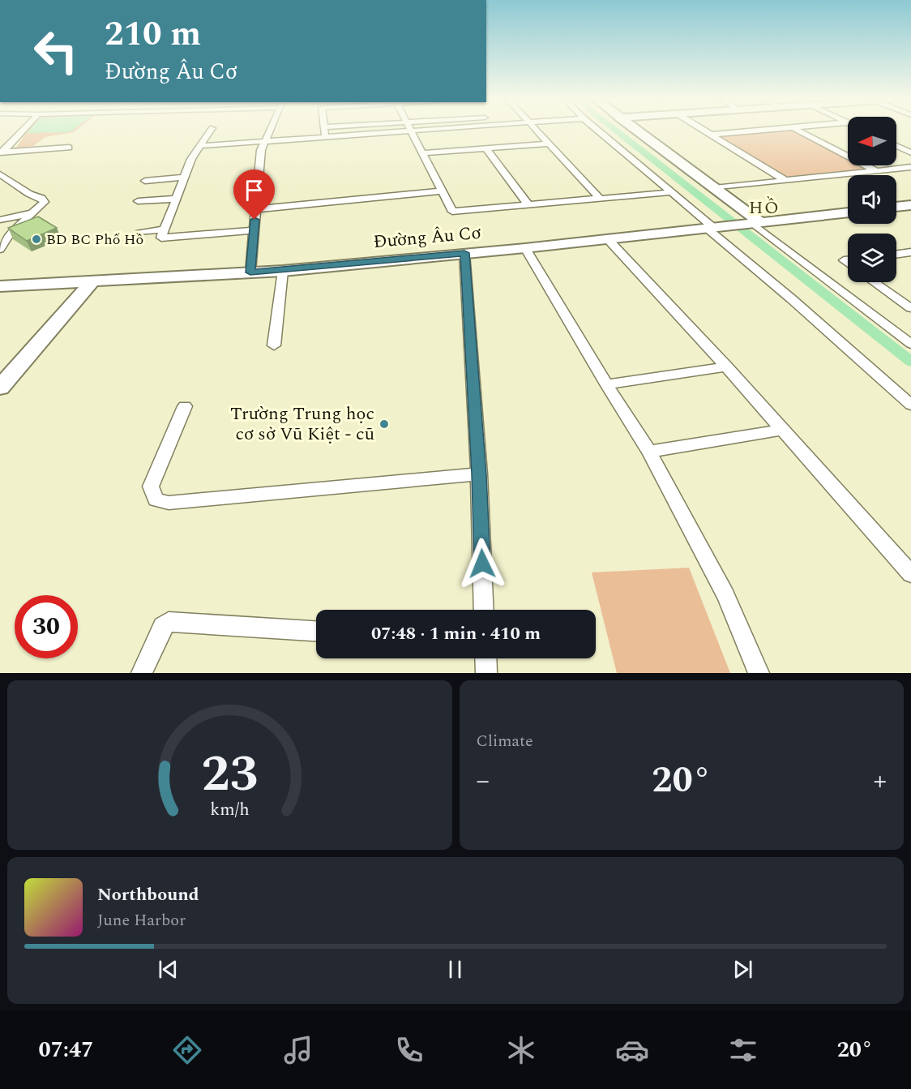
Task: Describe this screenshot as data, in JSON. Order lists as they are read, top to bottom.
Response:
{
  "streets": {
    "main road": ["Đường Âu Cơ"]
  },
  "districts": ["HỒ"],
  "places": ["BD BC Phố Hồ", "Trường Trung học cơ sở Vũ Kiệt - cũ"],
  "north": "left",
  "page": {
    "turn": ["210 m", "Đường Âu Cơ"],
    "limit": "30",
    "trip": "07:48 · 1 min · 410 m",
    "tile": "Climate",
    "heat": ["−", "20°", "+"],
    "song": ["Northbound", "June Harbor"],
    "tabs": ["07:47", "20°"],
    "gauge": ["23", "km/h"]
  }
}
